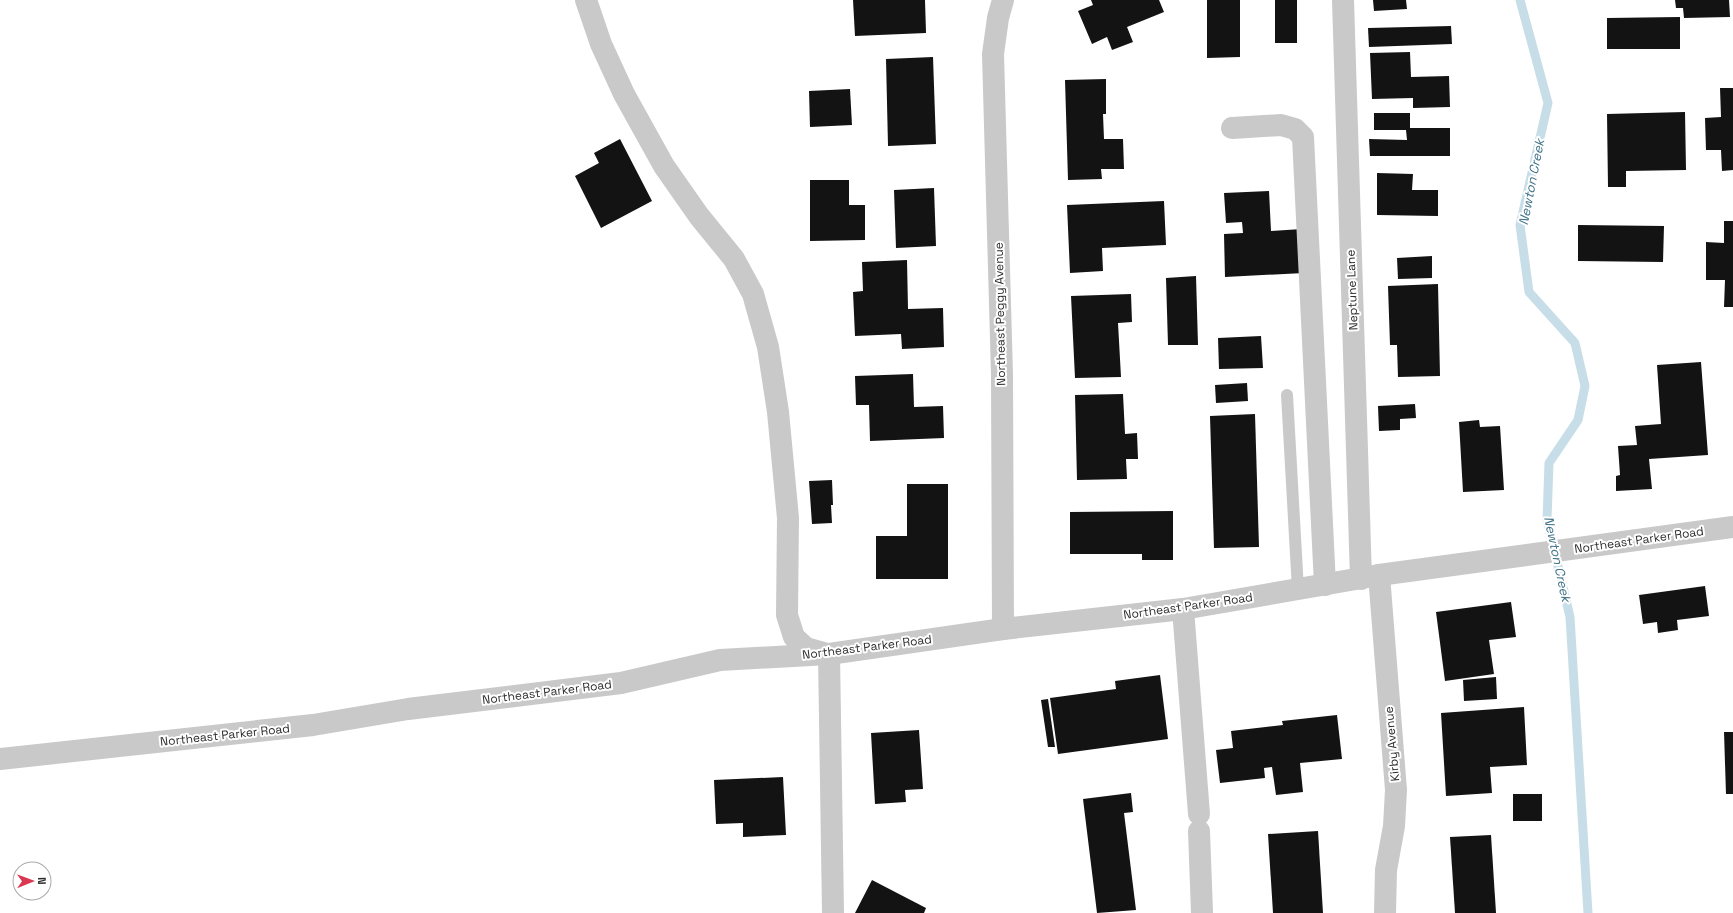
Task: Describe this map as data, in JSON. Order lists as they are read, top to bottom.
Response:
{
  "streets": {
    "street": [
      "Neptune Lane",
      "Northeast Peggy Avenue",
      "Northeast Parker Road",
      "Kirby Avenue"
    ]
  },
  "crossings": [
    ["Neptune Lane", "Northeast Parker Road"],
    ["Neptune Lane", "Kirby Avenue"],
    ["Northeast Peggy Avenue", "Northeast Parker Road"],
    ["Northeast Parker Road", "Kirby Avenue"]
  ],
  "water": ["Newton Creek"],
  "north": "right"
}
